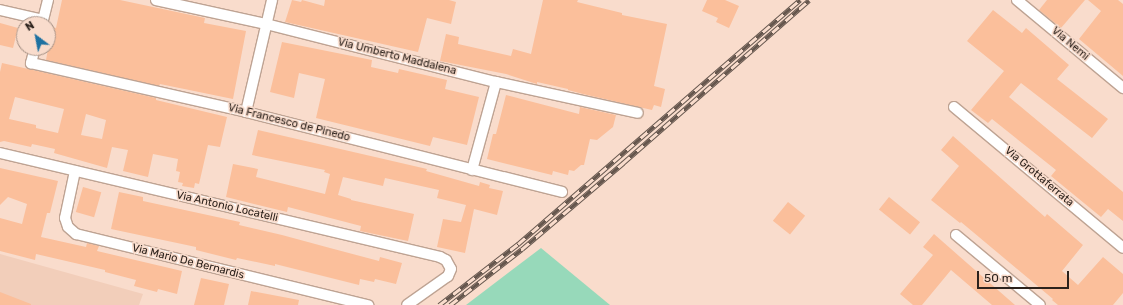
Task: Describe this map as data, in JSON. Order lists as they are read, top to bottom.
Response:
{
  "streets": {
    "street": [
      "Via Nemi",
      "Via Umberto Maddalena",
      "Via Francesco de Pinedo",
      "Via Grottaferrata",
      "Via Antonio Locatelli",
      "Via Mario De Bernardis"
    ]
  },
  "crossings": [
    ["Via Antonio Locatelli", "Via Mario De Bernardis"]
  ],
  "scale_bar": "50 m",
  "north": "top left"
}
